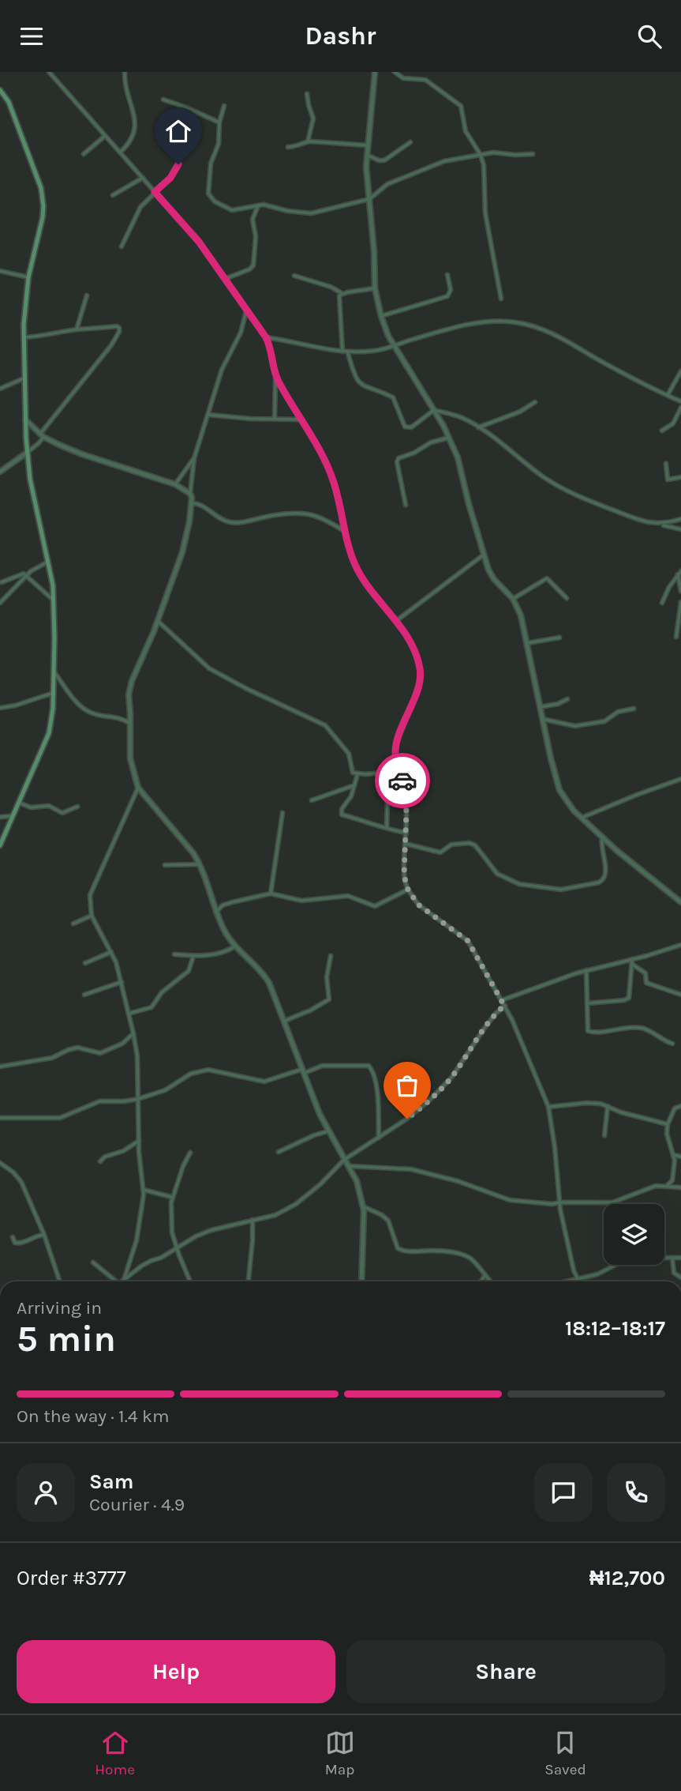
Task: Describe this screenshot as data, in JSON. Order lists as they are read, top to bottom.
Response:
{
  "page": {
    "header": "Dashr",
    "heading": ["5 min", "Arriving in", "18:12–18:17"],
    "panel": [
      "Sam",
      "Courier · 4.9",
      "Order #3777",
      "₦12,700"
    ],
    "bar": "On the way · 1.4 km",
    "buttons": ["Help", "Share"],
    "tabs": ["Home", "Map", "Saved"]
  }
}
